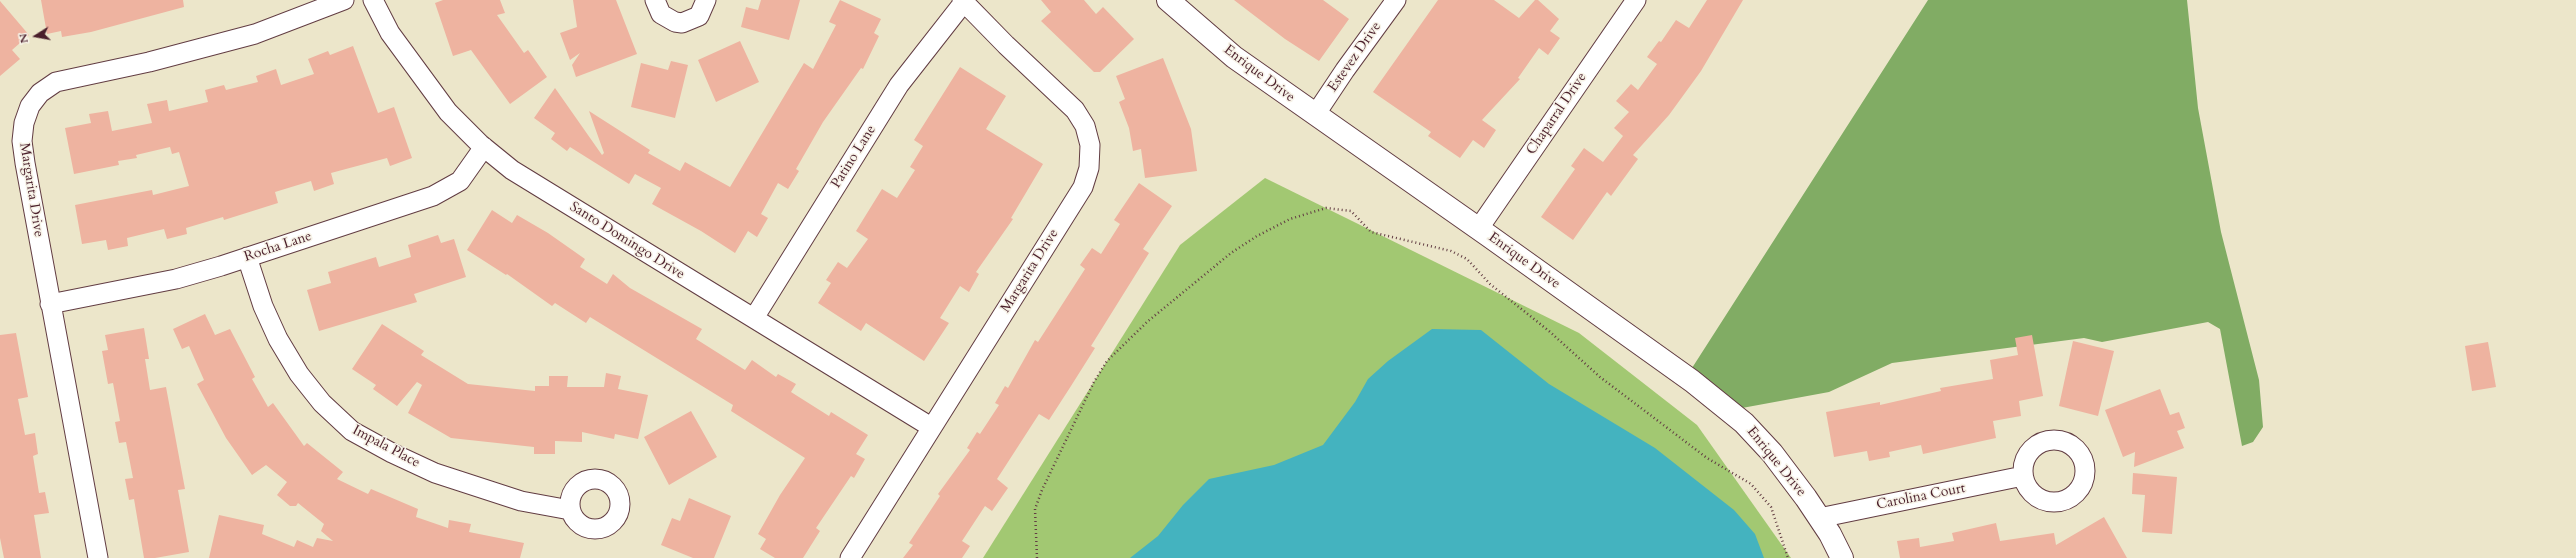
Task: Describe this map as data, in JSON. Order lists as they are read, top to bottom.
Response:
{
  "streets": {
    "street": [
      "Estevez Drive",
      "Enrique Drive",
      "Chaparral Drive",
      "Patino Lane",
      "Margarita Drive",
      "Santo Domingo Drive",
      "Rocha Lane",
      "Impala Place",
      "Carolina Court"
    ]
  },
  "crossings": [
    ["Estevez Drive", "Enrique Drive"],
    ["Enrique Drive", "Chaparral Drive"],
    ["Enrique Drive", "Carolina Court"],
    ["Patino Lane", "Margarita Drive"],
    ["Patino Lane", "Santo Domingo Drive"],
    ["Margarita Drive", "Santo Domingo Drive"],
    ["Margarita Drive", "Rocha Lane"],
    ["Santo Domingo Drive", "Rocha Lane"],
    ["Rocha Lane", "Impala Place"]
  ],
  "north": "left"
}
